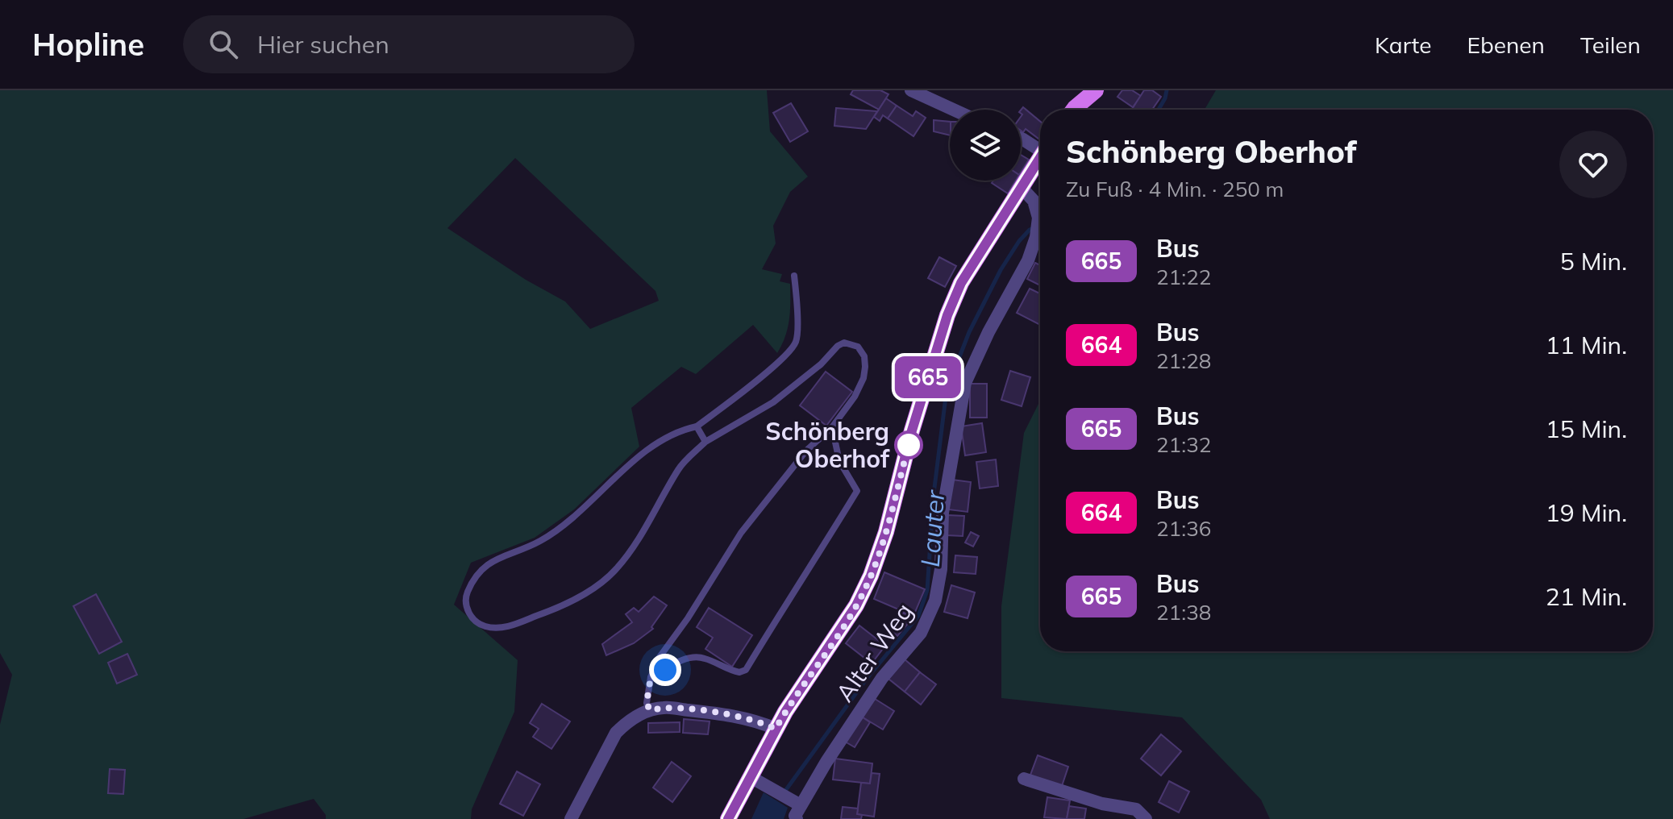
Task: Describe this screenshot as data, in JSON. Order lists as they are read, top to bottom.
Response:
{
  "streets": {
    "street": ["Alter Weg"]
  },
  "water": ["Lauter"],
  "places": ["Schönberg Oberhof"],
  "lines": ["bus line 665"],
  "page": {
    "header": "Hopline",
    "search": "Hier suchen",
    "nav": ["Karte", "Ebenen", "Teilen"],
    "on_map": "665",
    "heading": ["Schönberg Oberhof", "Zu Fuß · 4 Min. · 250 m"],
    "list": [
      {
        "mark": "665",
        "name": "Bus",
        "note": "21:22",
        "value": "5 Min."
      },
      {
        "mark": "664",
        "name": "Bus",
        "note": "21:28",
        "value": "11 Min."
      },
      {
        "mark": "665",
        "name": "Bus",
        "note": "21:32",
        "value": "15 Min."
      },
      {
        "mark": "664",
        "name": "Bus",
        "note": "21:36",
        "value": "19 Min."
      },
      {
        "mark": "665",
        "name": "Bus",
        "note": "21:38",
        "value": "21 Min."
      }
    ]
  }
}
